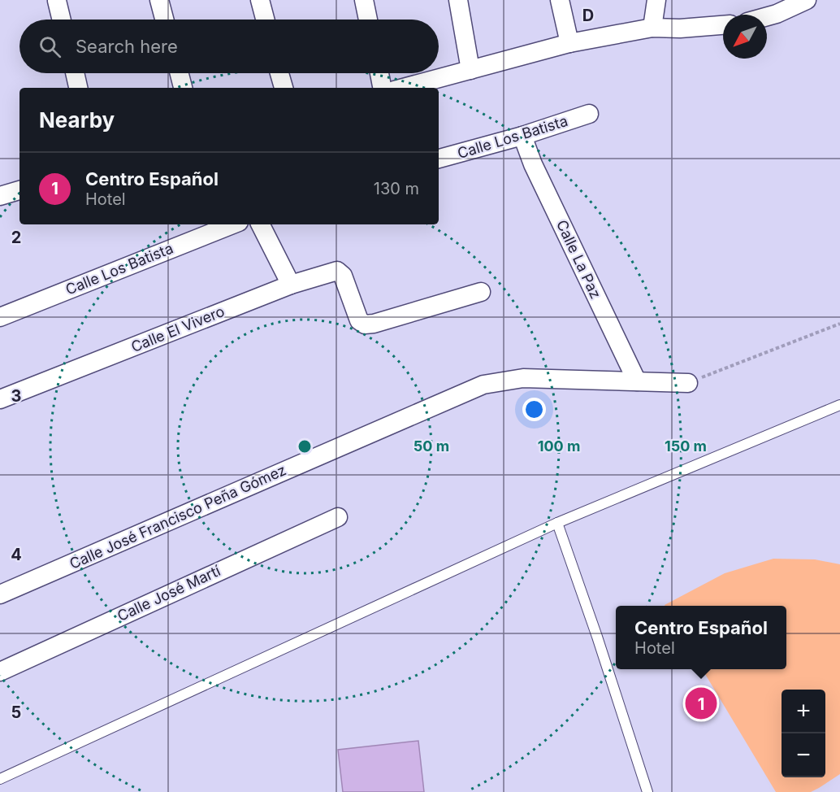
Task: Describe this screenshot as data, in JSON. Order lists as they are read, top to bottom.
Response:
{
  "streets": {
    "street": [
      "Calle Los Batista",
      "Calle La Paz",
      "Calle El Vivero",
      "Calle José Francisco Peña Gómez",
      "Calle José Martí"
    ]
  },
  "crossings": [
    ["Calle Los Batista", "Calle La Paz"],
    ["Calle La Paz", "Calle José Francisco Peña Gómez"]
  ],
  "north": "bottom left",
  "page": {
    "search": "Search here",
    "heading": "Nearby",
    "list": [
      {
        "mark": "1",
        "name": "Centro Español",
        "note": "Hotel",
        "value": "130 m"
      }
    ],
    "popup": ["Centro Español", "Hotel"],
    "pins": "1",
    "map_buttons": ["+", "−"]
  },
  "grid": {
    "columns": ["D"],
    "rows": [
      "2",
      "3",
      "4",
      "5"
    ]
  },
  "rings": ["50 m", "100 m", "150 m"]
}
